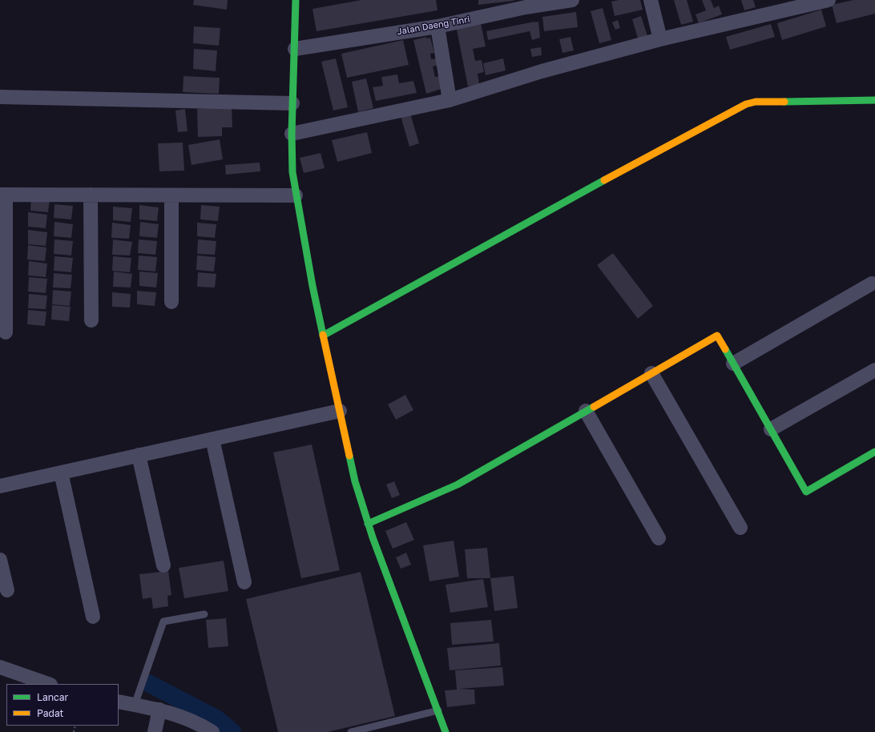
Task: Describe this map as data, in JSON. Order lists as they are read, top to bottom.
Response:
{
  "streets": {
    "street": ["Jalan Daeng Tinri"]
  },
  "legend": ["Lancar", "Padat"]
}
